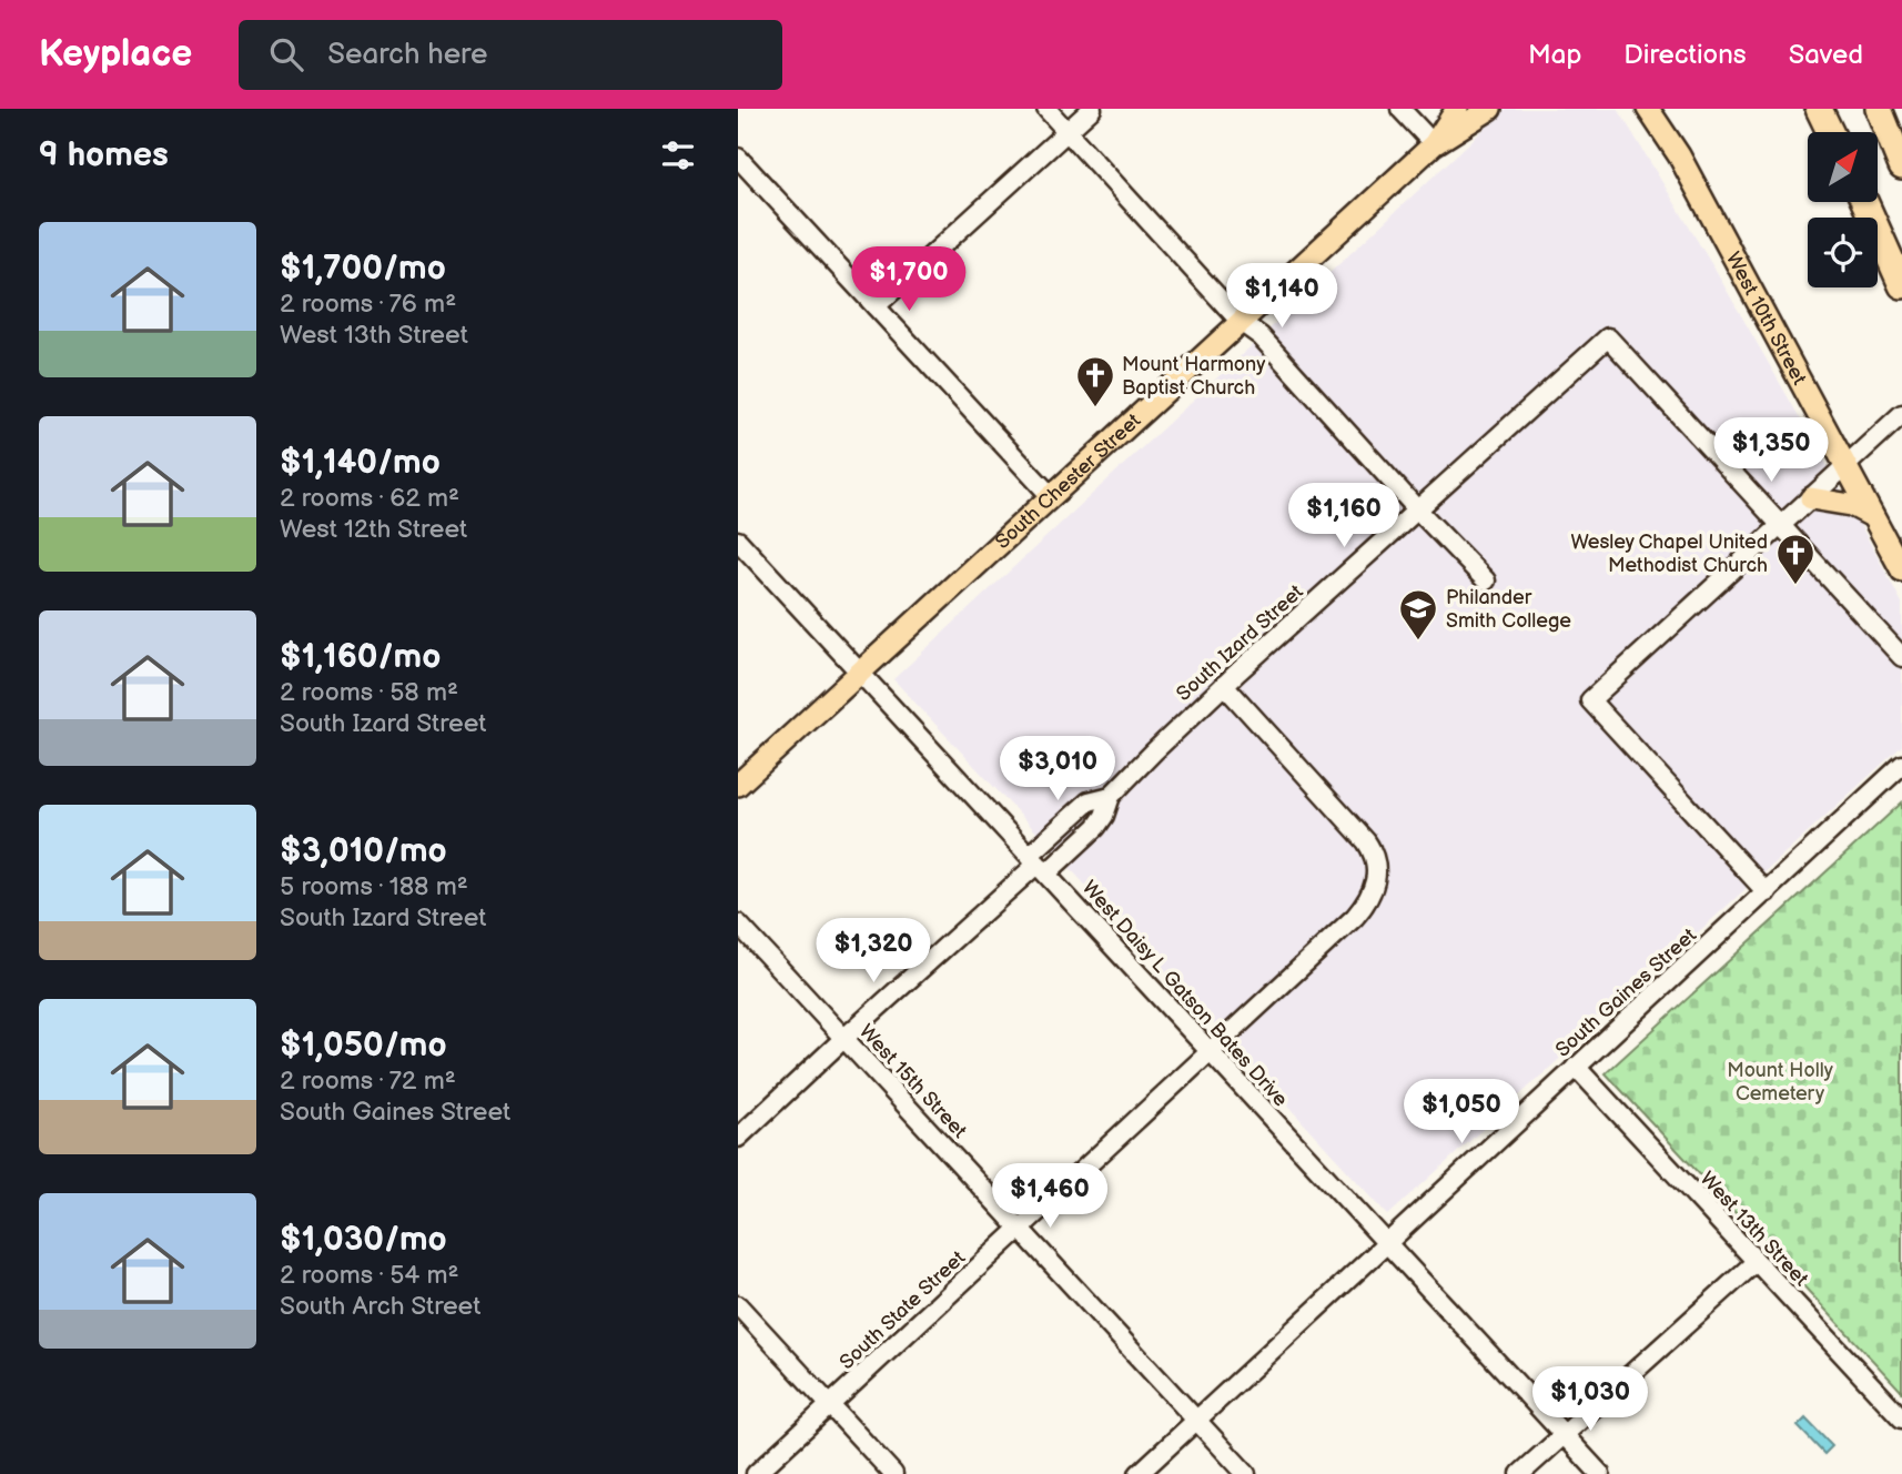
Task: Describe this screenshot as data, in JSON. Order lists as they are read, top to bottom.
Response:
{
  "streets": {
    "main road": ["West 10th Street", "South Chester Street"],
    "street": [
      "South Izard Street",
      "South Gaines Street",
      "West Daisy L Gatson Bates Drive",
      "West 15th Street",
      "West 13th Street",
      "South State Street"
    ]
  },
  "crossings": [
    ["South Chester Street", "West Daisy L Gatson Bates Drive"],
    ["South Izard Street", "West Daisy L Gatson Bates Drive"],
    ["South Izard Street", "West 15th Street"],
    ["South Izard Street", "South State Street"],
    ["South Gaines Street", "West Daisy L Gatson Bates Drive"],
    ["South Gaines Street", "West 15th Street"],
    ["South Gaines Street", "West 13th Street"],
    ["West Daisy L Gatson Bates Drive", "South State Street"],
    ["West 15th Street", "South State Street"]
  ],
  "parks": ["Mount Holly Cemetery"],
  "places": {
    "church": ["Mount Harmony Baptist Church", "Wesley Chapel United Methodist Church"],
    "school or university": ["Philander Smith College"]
  },
  "north": "top right",
  "page": {
    "header": "Keyplace",
    "search": "Search here",
    "nav": ["Map", "Directions", "Saved"],
    "heading": "9 homes",
    "list": [
      {
        "name": "$1,700/mo",
        "note": "2 rooms · 76 m² · West 13th Street"
      },
      {
        "name": "$1,140/mo",
        "note": "2 rooms · 62 m² · West 12th Street"
      },
      {
        "name": "$1,160/mo",
        "note": "2 rooms · 58 m² · South Izard Street"
      },
      {
        "name": "$3,010/mo",
        "note": "5 rooms · 188 m² · South Izard Street"
      },
      {
        "name": "$1,050/mo",
        "note": "2 rooms · 72 m² · South Gaines Street"
      },
      {
        "name": "$1,030/mo",
        "note": "2 rooms · 54 m² · South Arch Street"
      }
    ],
    "price": [
      "$1,700",
      "$1,140",
      "$1,350",
      "$1,160",
      "$3,010",
      "$1,320",
      "$1,050",
      "$1,460",
      "$1,030"
    ]
  }
}
